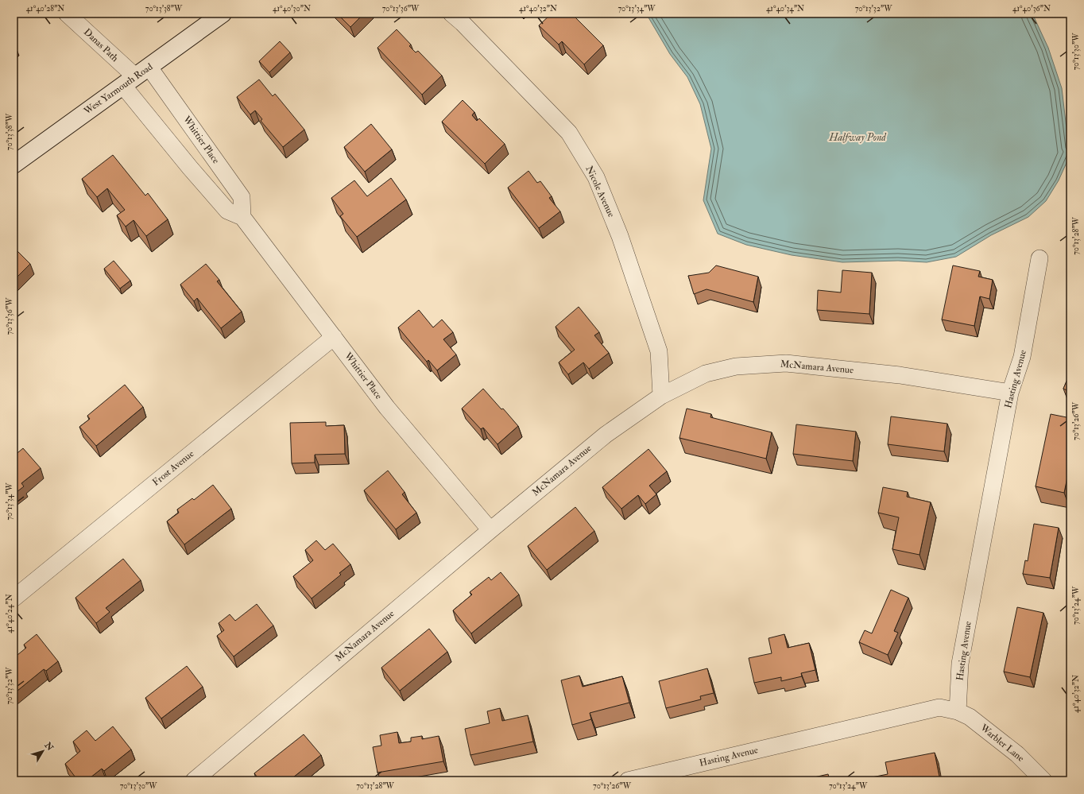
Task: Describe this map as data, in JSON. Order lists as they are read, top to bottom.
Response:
{
  "streets": {
    "main road": ["West Yarmouth Road"],
    "street": [
      "Danas Path",
      "Whittier Place",
      "Nicole Avenue",
      "McNamara Avenue",
      "Hasting Avenue",
      "Frost Avenue",
      "Warbler Lane"
    ]
  },
  "crossings": [
    ["Danas Path", "West Yarmouth Road"],
    ["Danas Path", "Whittier Place"],
    ["West Yarmouth Road", "Whittier Place"],
    ["Whittier Place", "McNamara Avenue"],
    ["Whittier Place", "Frost Avenue"],
    ["Nicole Avenue", "McNamara Avenue"],
    ["McNamara Avenue", "Hasting Avenue"],
    ["Hasting Avenue", "Warbler Lane"]
  ],
  "water": ["Halfway Pond"],
  "north": "top right",
  "coordinates": [
    "41°40'28\"N",
    "70°13'38\"W",
    "41°40'30\"N",
    "70°13'36\"W",
    "41°40'32\"N",
    "70°13'34\"W",
    "41°40'34\"N",
    "70°13'32\"W",
    "41°40'36\"N",
    "70°13'30\"W",
    "70°13'28\"W",
    "70°13'26\"W",
    "70°13'24\"W",
    "41°40'24\"N"
  ]
}
